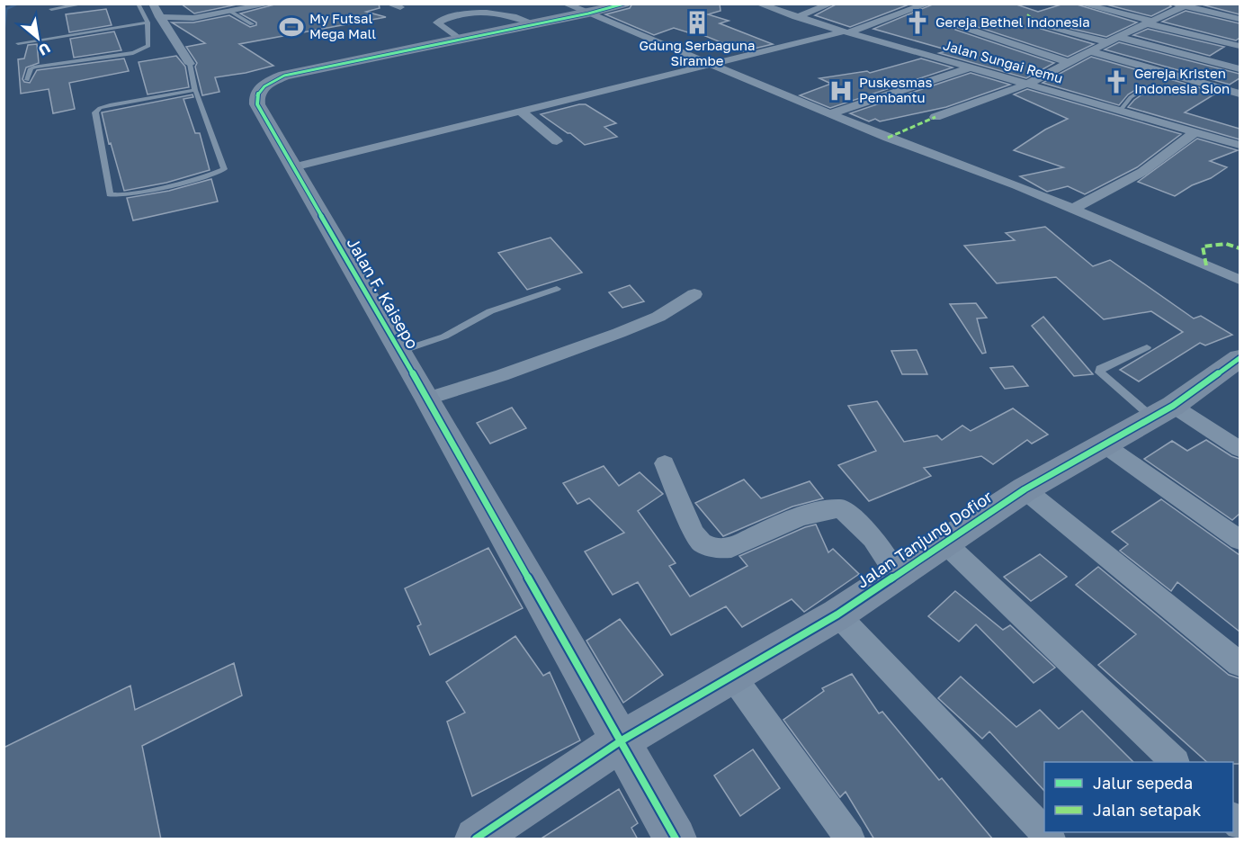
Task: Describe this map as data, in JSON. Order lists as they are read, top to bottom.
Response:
{
  "streets": {
    "street": ["Jalan Sungai Remu", "Jalan F. Kaisepo", "Jalan Tanjung Dofior"]
  },
  "crossings": [
    ["Jalan F. Kaisepo", "Jalan Tanjung Dofior"]
  ],
  "places": {
    "building": ["Gdung Serbaguna Sirambe"],
    "church": ["Gereja Bethel Indonesia", "Gereja Kristen Indonesia Sion"],
    "sports": ["My Futsal Mega Mall"],
    "hospital": ["Puskesmas Pembantu"]
  },
  "legend": ["Jalur sepeda", "Jalan setapak"],
  "north": "bottom right"
}
